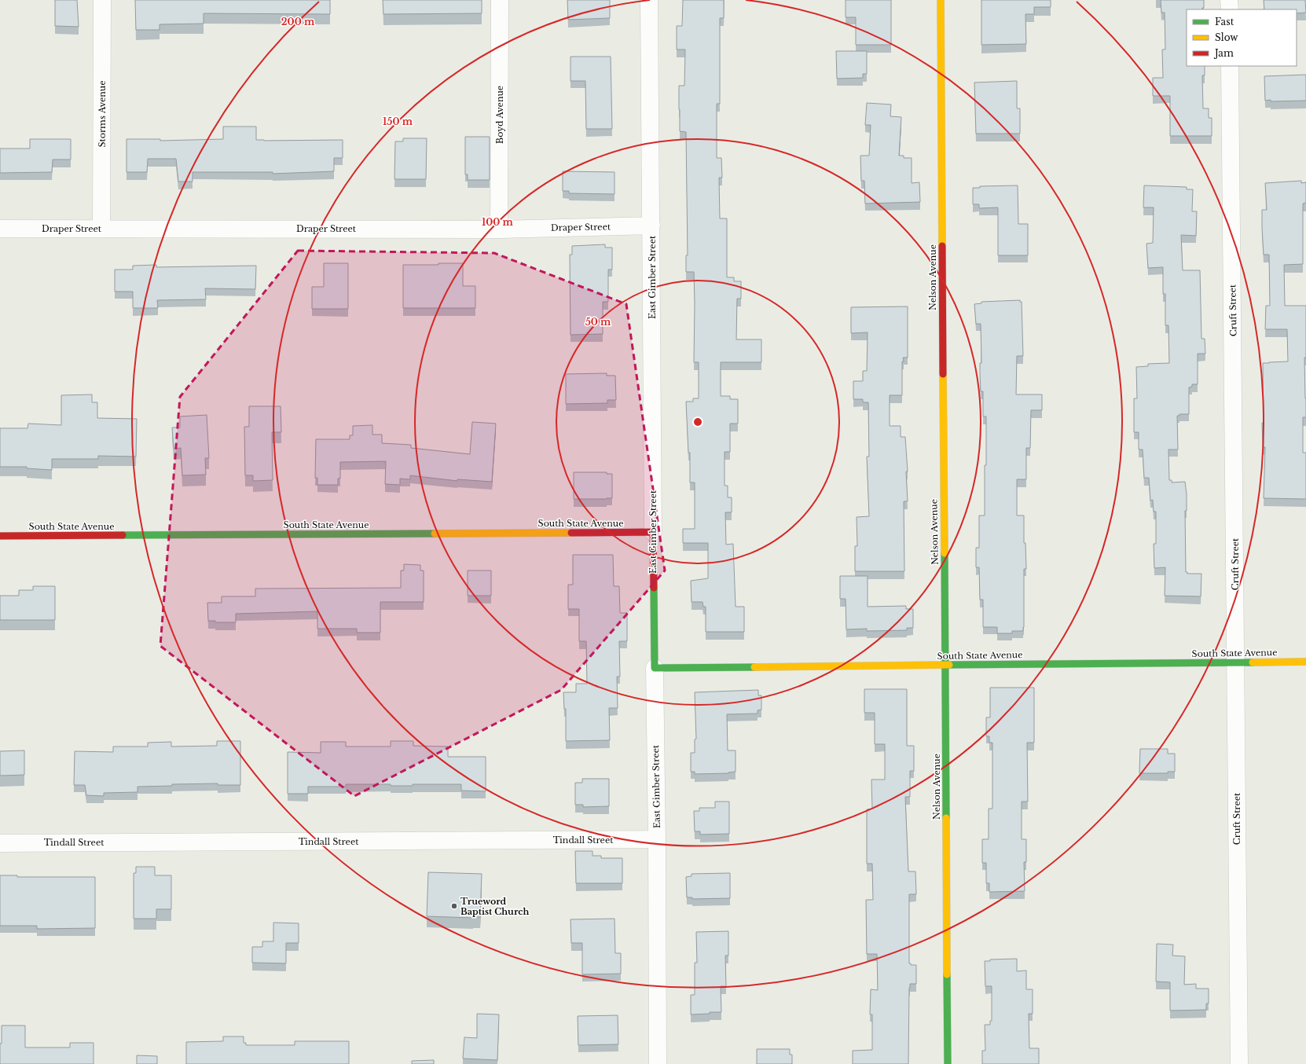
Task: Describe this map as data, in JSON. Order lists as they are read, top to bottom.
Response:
{
  "streets": {
    "street": [
      "Storms Avenue",
      "Boyd Avenue",
      "Draper Street",
      "East Gimber Street",
      "Nelson Avenue",
      "Cruft Street",
      "South State Avenue",
      "Tindall Street"
    ]
  },
  "crossings": [
    ["Storms Avenue", "Draper Street"],
    ["Boyd Avenue", "Draper Street"],
    ["Draper Street", "East Gimber Street"],
    ["East Gimber Street", "South State Avenue"],
    ["East Gimber Street", "Tindall Street"],
    ["Nelson Avenue", "South State Avenue"],
    ["Cruft Street", "South State Avenue"]
  ],
  "places": ["Trueword Baptist Church"],
  "legend": ["Fast", "Slow", "Jam"],
  "rings": [
    "200 m",
    "150 m",
    "100 m",
    "50 m"
  ]
}
